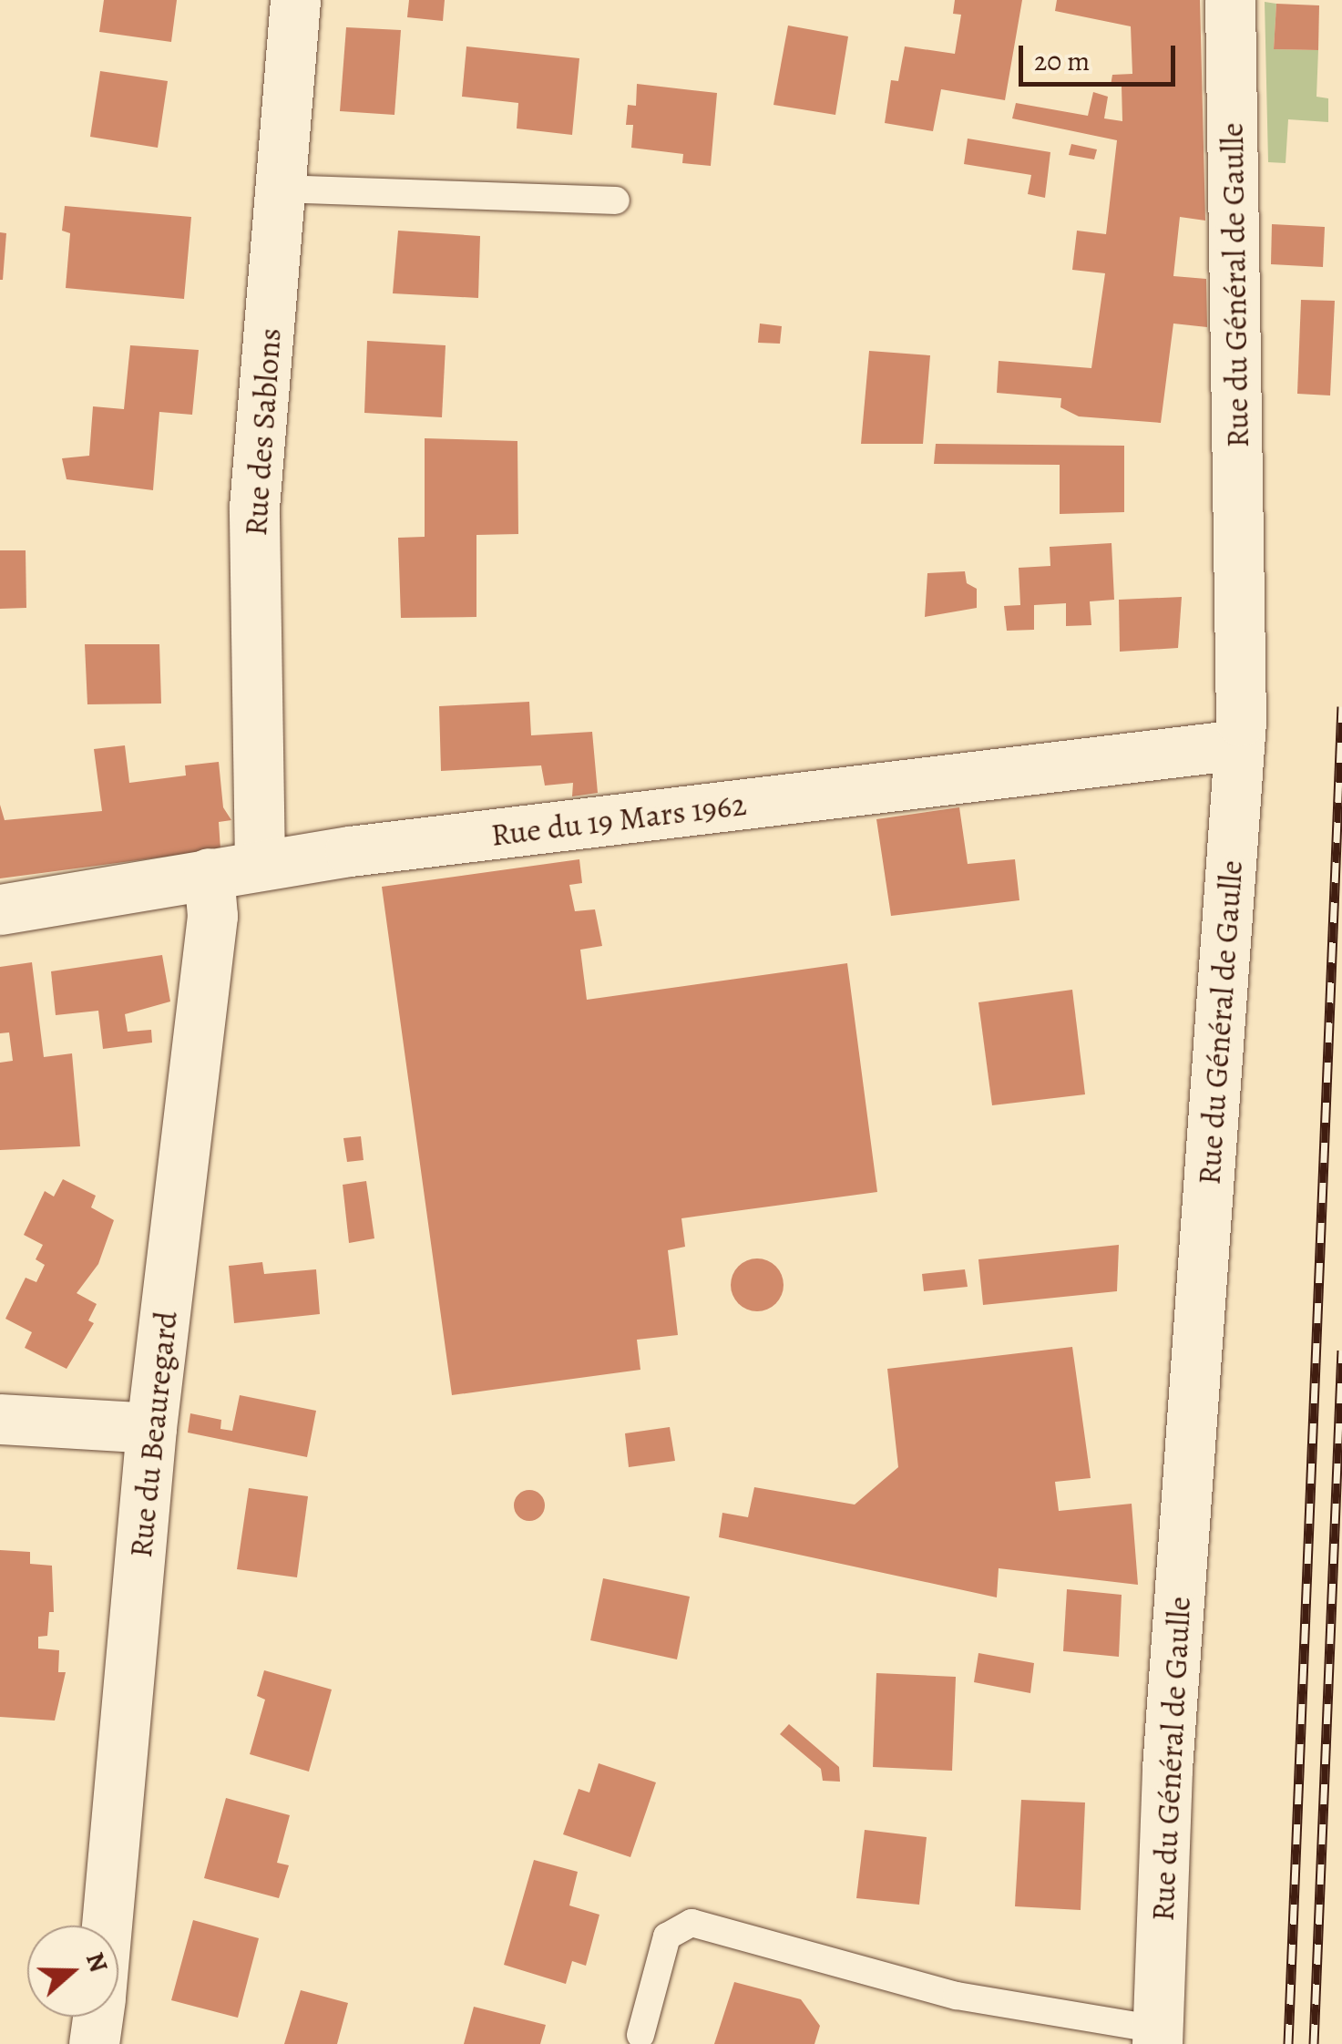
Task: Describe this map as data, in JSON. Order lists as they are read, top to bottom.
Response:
{
  "streets": {
    "street": [
      "Rue du Général de Gaulle",
      "Rue des Sablons",
      "Rue du 19 Mars 1962",
      "Rue du Beauregard"
    ]
  },
  "crossings": [
    ["Rue du Général de Gaulle", "Rue du 19 Mars 1962"],
    ["Rue des Sablons", "Rue du 19 Mars 1962"],
    ["Rue du 19 Mars 1962", "Rue du Beauregard"]
  ],
  "scale_bar": "20 m",
  "north": "right"
}
